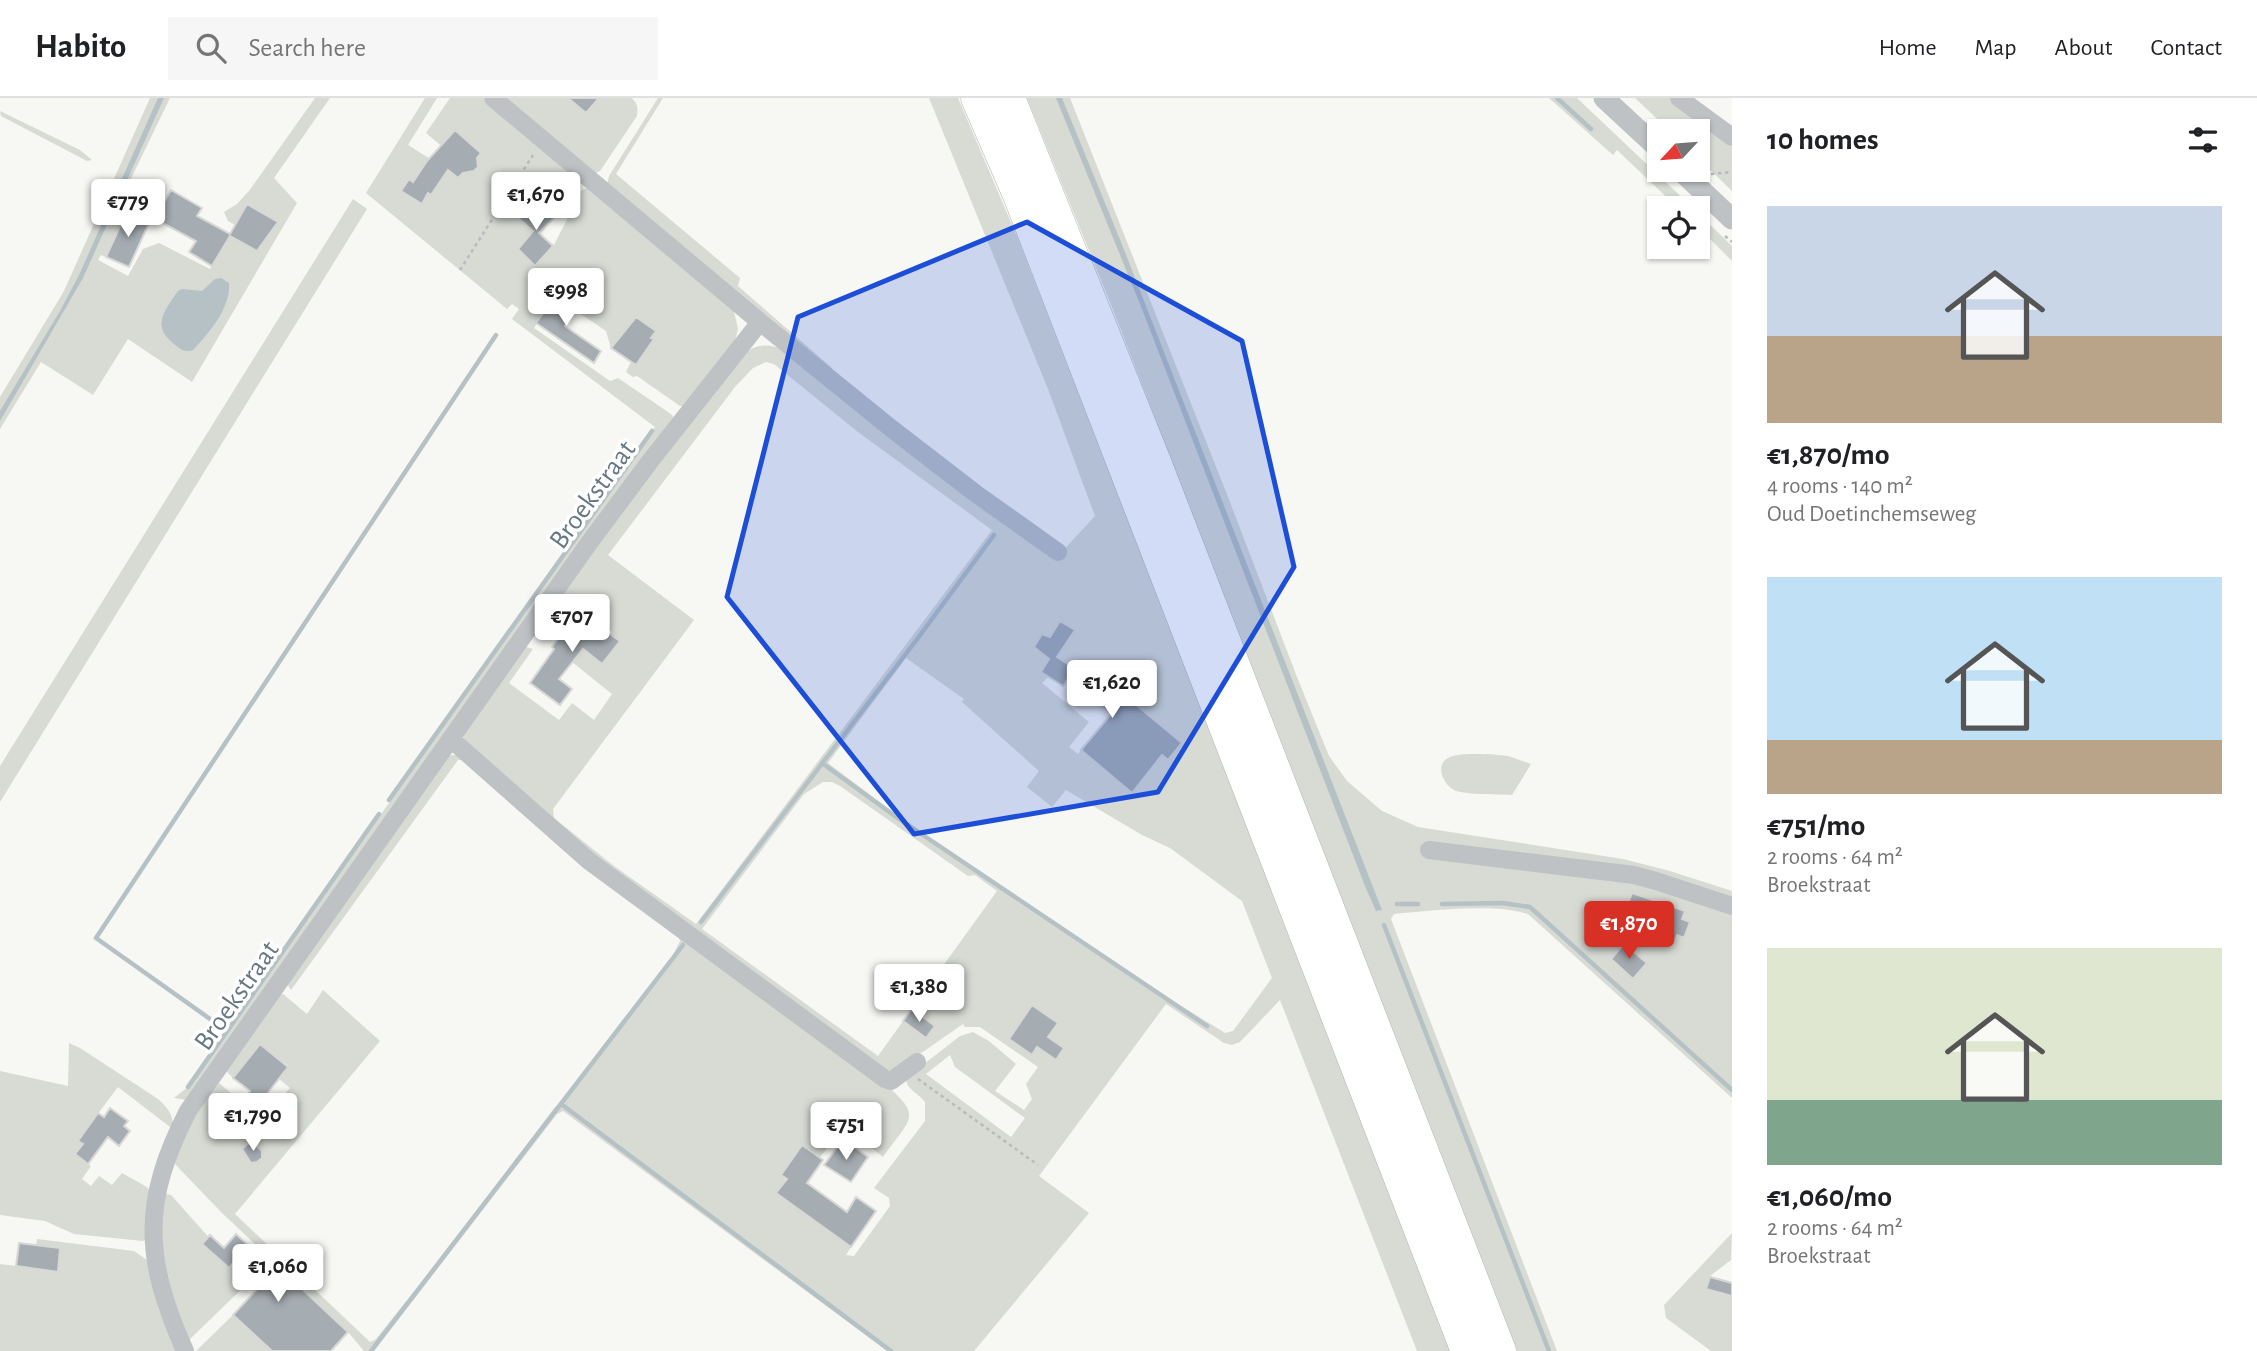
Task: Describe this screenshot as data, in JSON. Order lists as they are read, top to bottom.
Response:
{
  "streets": {
    "street": ["Broekstraat"]
  },
  "north": "bottom left",
  "page": {
    "header": "Habito",
    "search": "Search here",
    "nav": [
      "Home",
      "Map",
      "About",
      "Contact"
    ],
    "heading": "10 homes",
    "price": [
      "€1,670",
      "€779",
      "€998",
      "€707",
      "€1,620",
      "€1,870",
      "€1,380",
      "€1,790",
      "€751",
      "€1,060"
    ],
    "list": [
      {
        "name": "€1,870/mo",
        "note": "4 rooms · 140 m² · Oud Doetinchemseweg"
      },
      {
        "name": "€751/mo",
        "note": "2 rooms · 64 m² · Broekstraat"
      },
      {
        "name": "€1,060/mo",
        "note": "2 rooms · 64 m² · Broekstraat"
      }
    ]
  }
}
